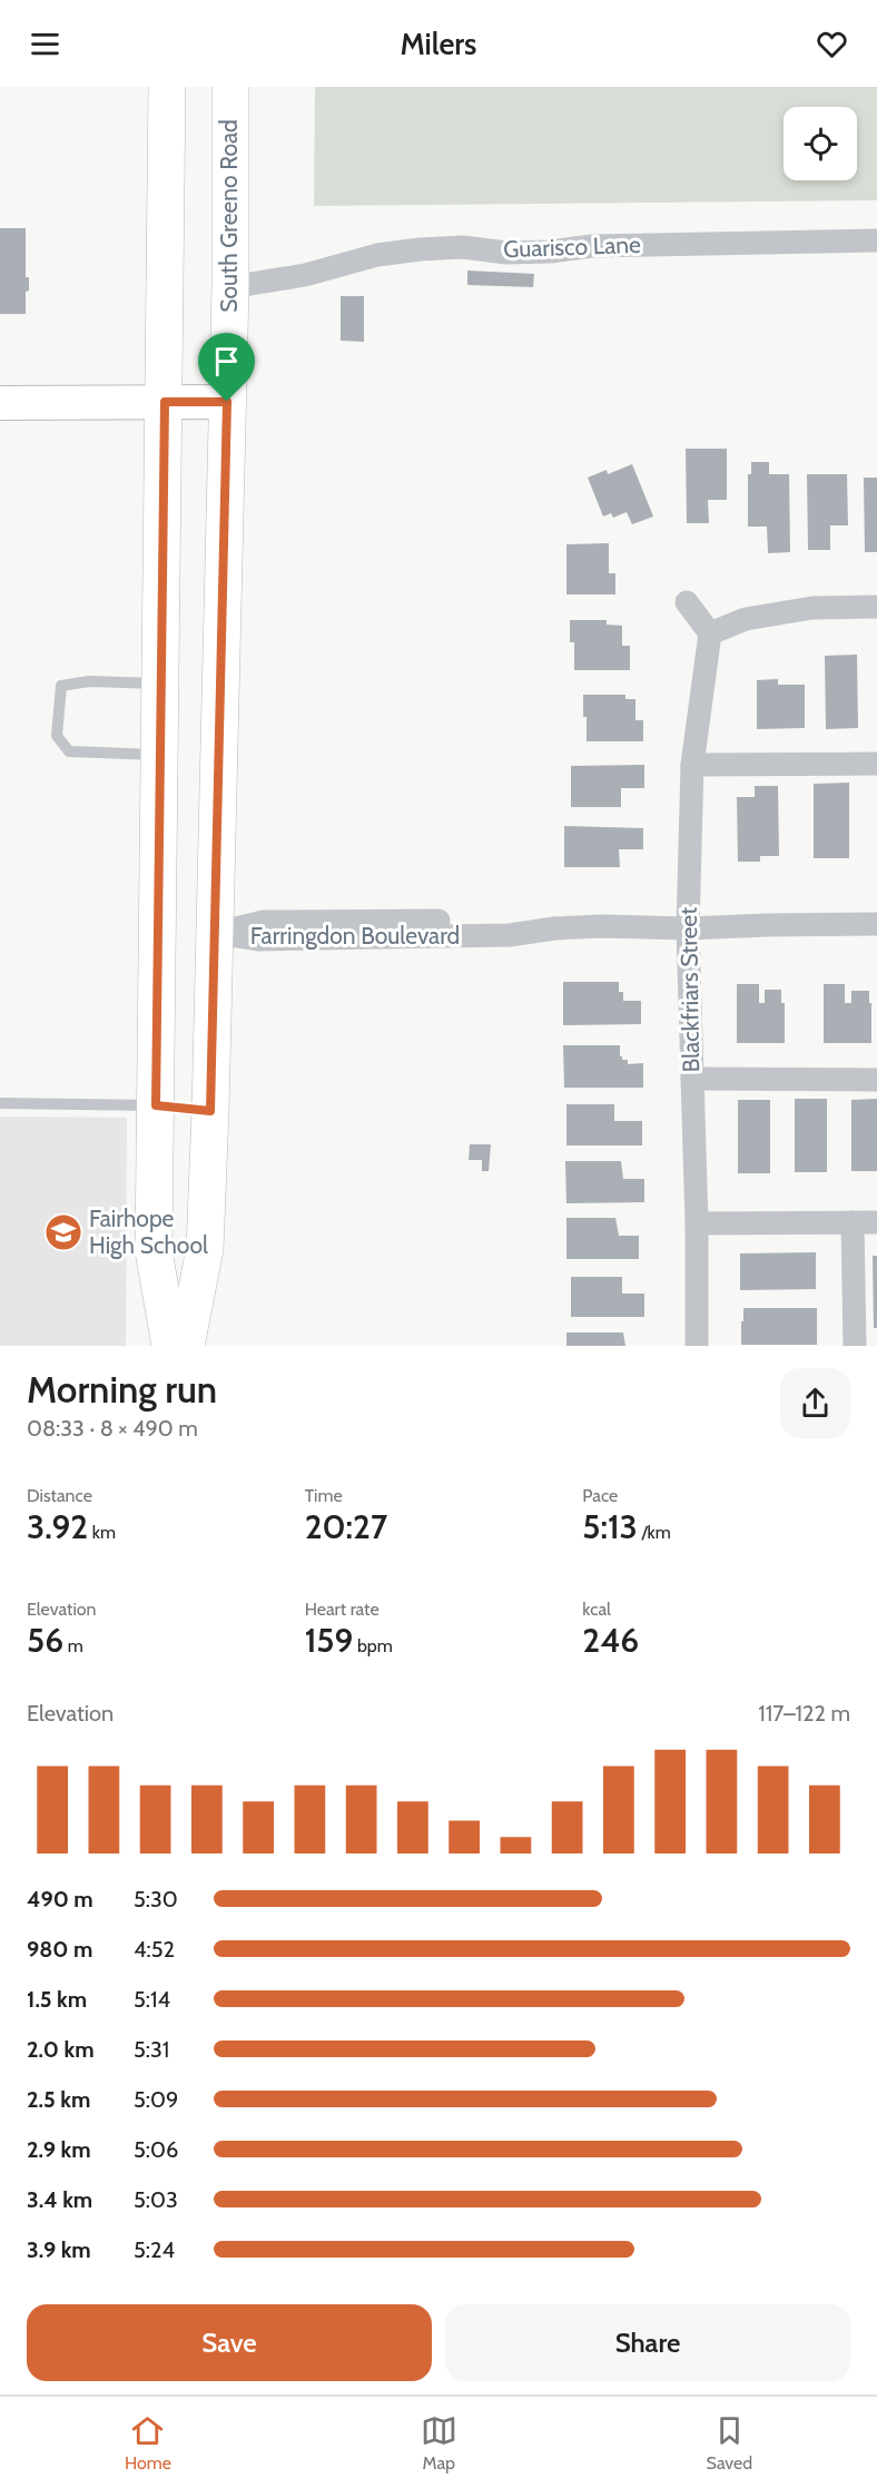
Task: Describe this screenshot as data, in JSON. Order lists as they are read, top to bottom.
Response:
{
  "streets": {
    "main road": ["South Greeno Road"],
    "street": ["Guarisco Lane", "Farringdon Boulevard", "Blackfriars Street"]
  },
  "crossings": [
    ["South Greeno Road", "Guarisco Lane"],
    ["South Greeno Road", "Farringdon Boulevard"],
    ["Farringdon Boulevard", "Blackfriars Street"]
  ],
  "places": {
    "school or university": ["Fairhope High School"]
  },
  "page": {
    "header": "Milers",
    "heading": ["Morning run", "08:33 · 8 × 490 m"],
    "stats": [
      ["Distance", "3.92 km"],
      ["Time", "20:27"],
      ["Pace", "5:13 /km"],
      ["Elevation", "56 m"],
      ["Heart rate", "159 bpm"],
      ["kcal", "246"]
    ],
    "chart": ["Elevation", "117–122 m"],
    "list": [
      {
        "name": "490 m",
        "note": "5:30"
      },
      {
        "name": "980 m",
        "note": "4:52"
      },
      {
        "name": "1.5 km",
        "note": "5:14"
      },
      {
        "name": "2.0 km",
        "note": "5:31"
      },
      {
        "name": "2.5 km",
        "note": "5:09"
      },
      {
        "name": "2.9 km",
        "note": "5:06"
      },
      {
        "name": "3.4 km",
        "note": "5:03"
      },
      {
        "name": "3.9 km",
        "note": "5:24"
      }
    ],
    "buttons": ["Save", "Share"],
    "tabs": ["Home", "Map", "Saved"]
  }
}
